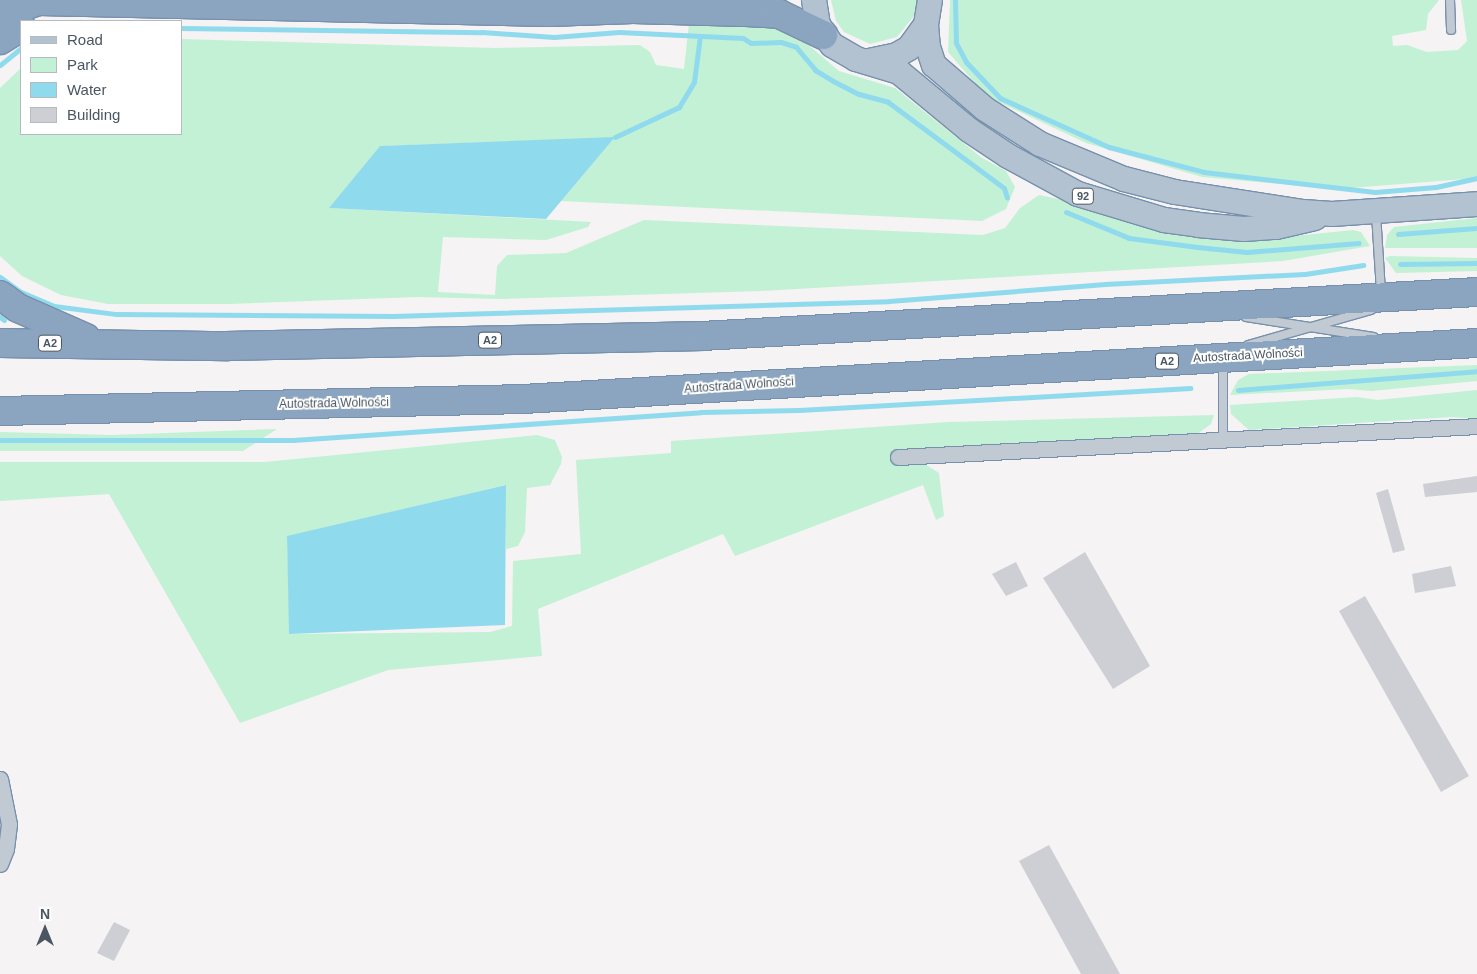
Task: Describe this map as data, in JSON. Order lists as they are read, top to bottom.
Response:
{
  "streets": {
    "highway": ["A2", "Autostrada Wolności"],
    "main road": ["92"]
  },
  "legend": [
    "Road",
    "Park",
    "Water",
    "Building"
  ],
  "north": "top"
}
